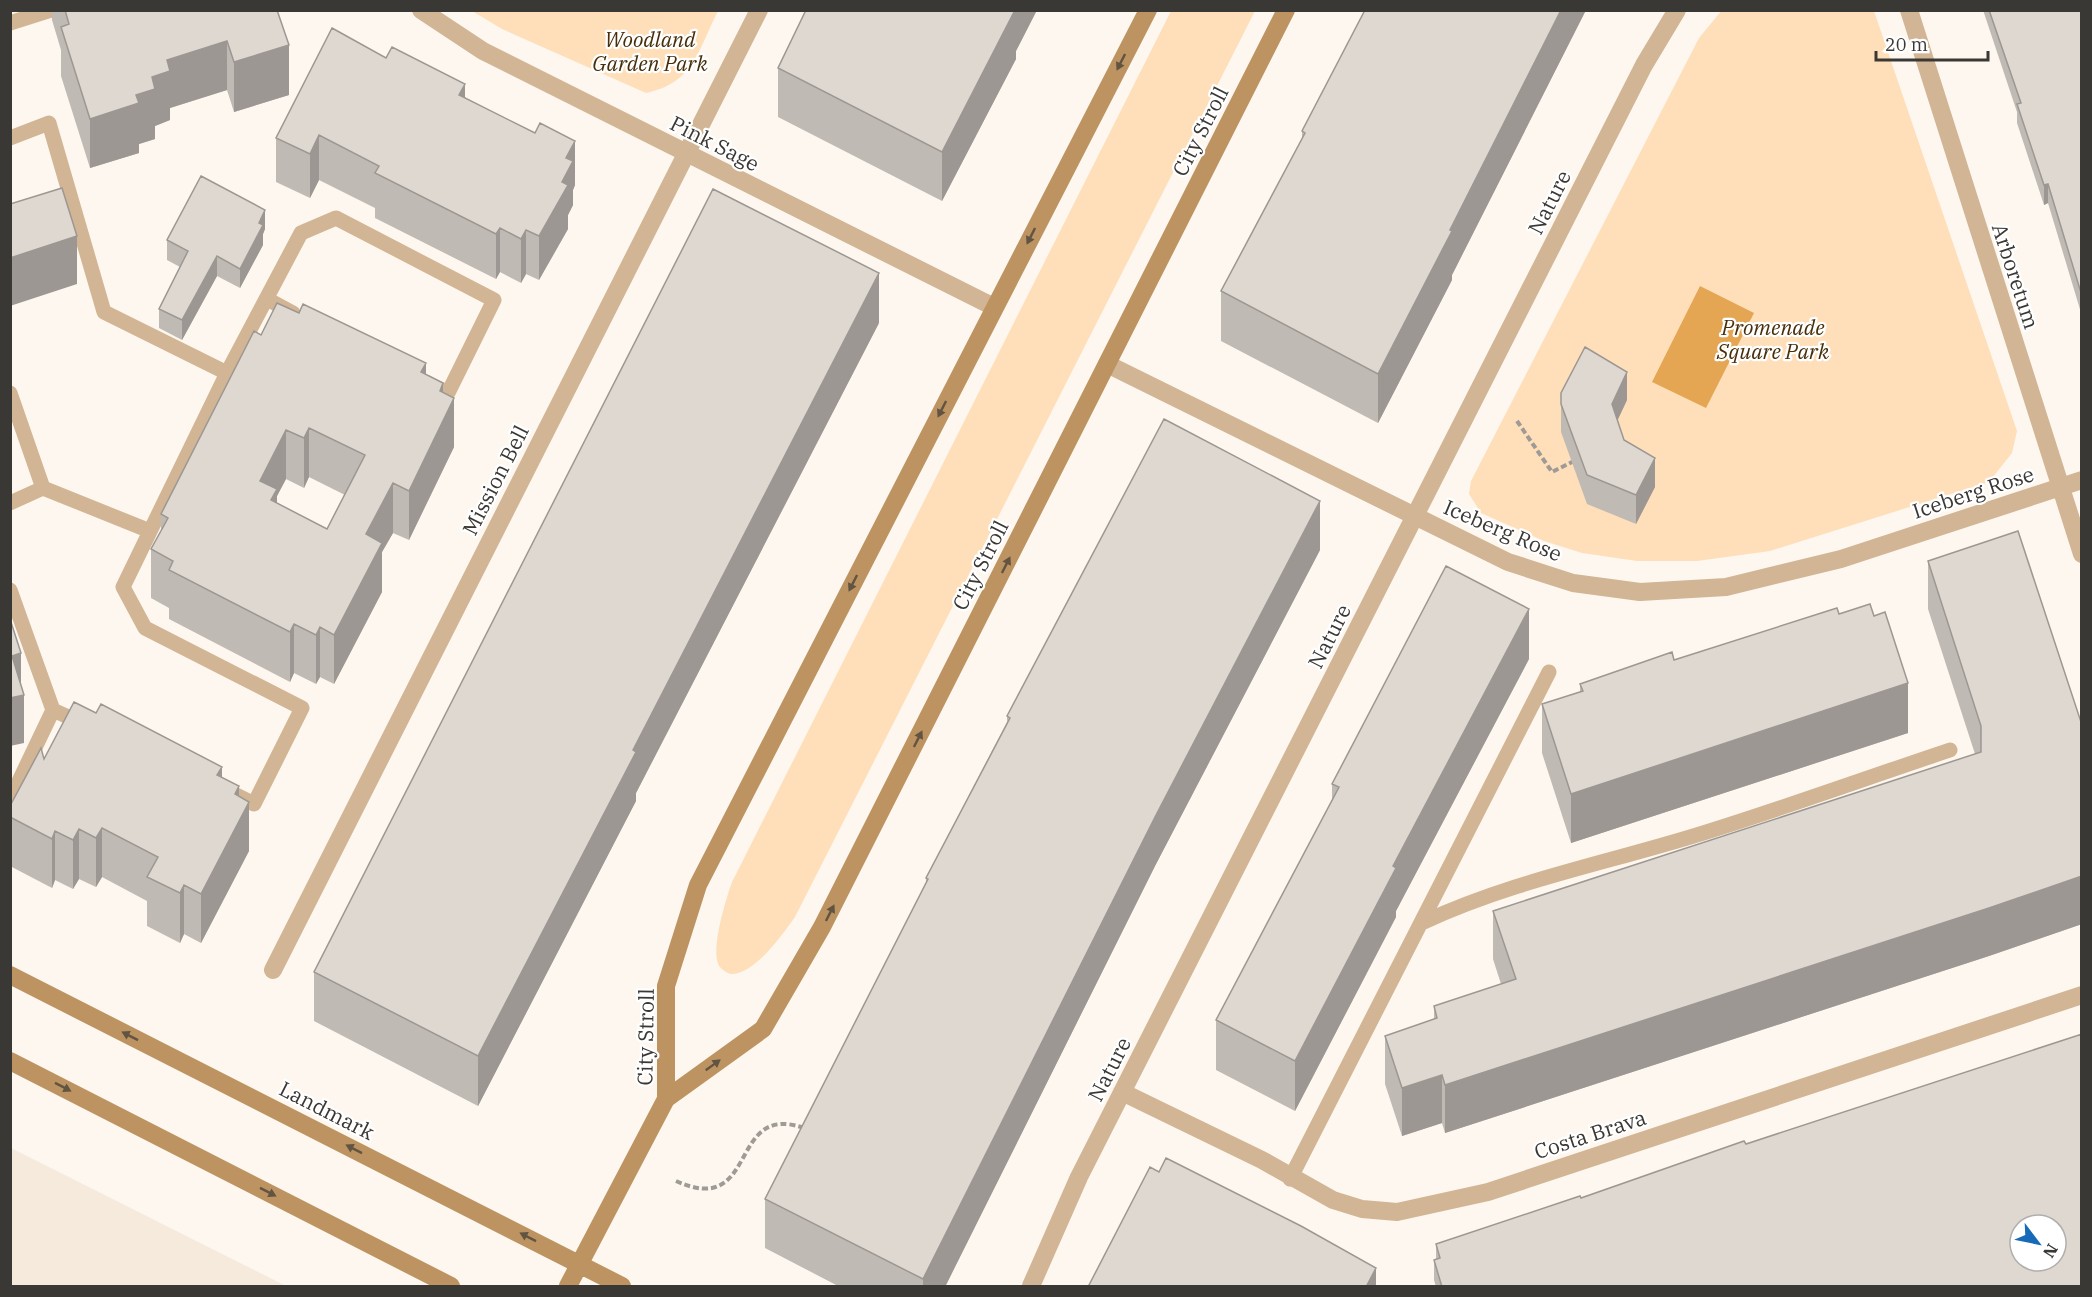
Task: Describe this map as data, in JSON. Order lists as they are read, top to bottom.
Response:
{
  "streets": {
    "street": [
      "City Stroll",
      "Pink Sage",
      "Nature",
      "Arboretum",
      "Mission Bell",
      "Iceberg Rose",
      "Landmark",
      "Costa Brava"
    ]
  },
  "crossings": [
    ["City Stroll", "Pink Sage"],
    ["City Stroll", "Iceberg Rose"],
    ["City Stroll", "Landmark"],
    ["Pink Sage", "Mission Bell"],
    ["Nature", "Iceberg Rose"],
    ["Nature", "Costa Brava"],
    ["Arboretum", "Iceberg Rose"]
  ],
  "parks": ["Woodland Garden Park", "Promenade Square Park"],
  "scale_bar": "20 m",
  "north": "bottom right"
}
